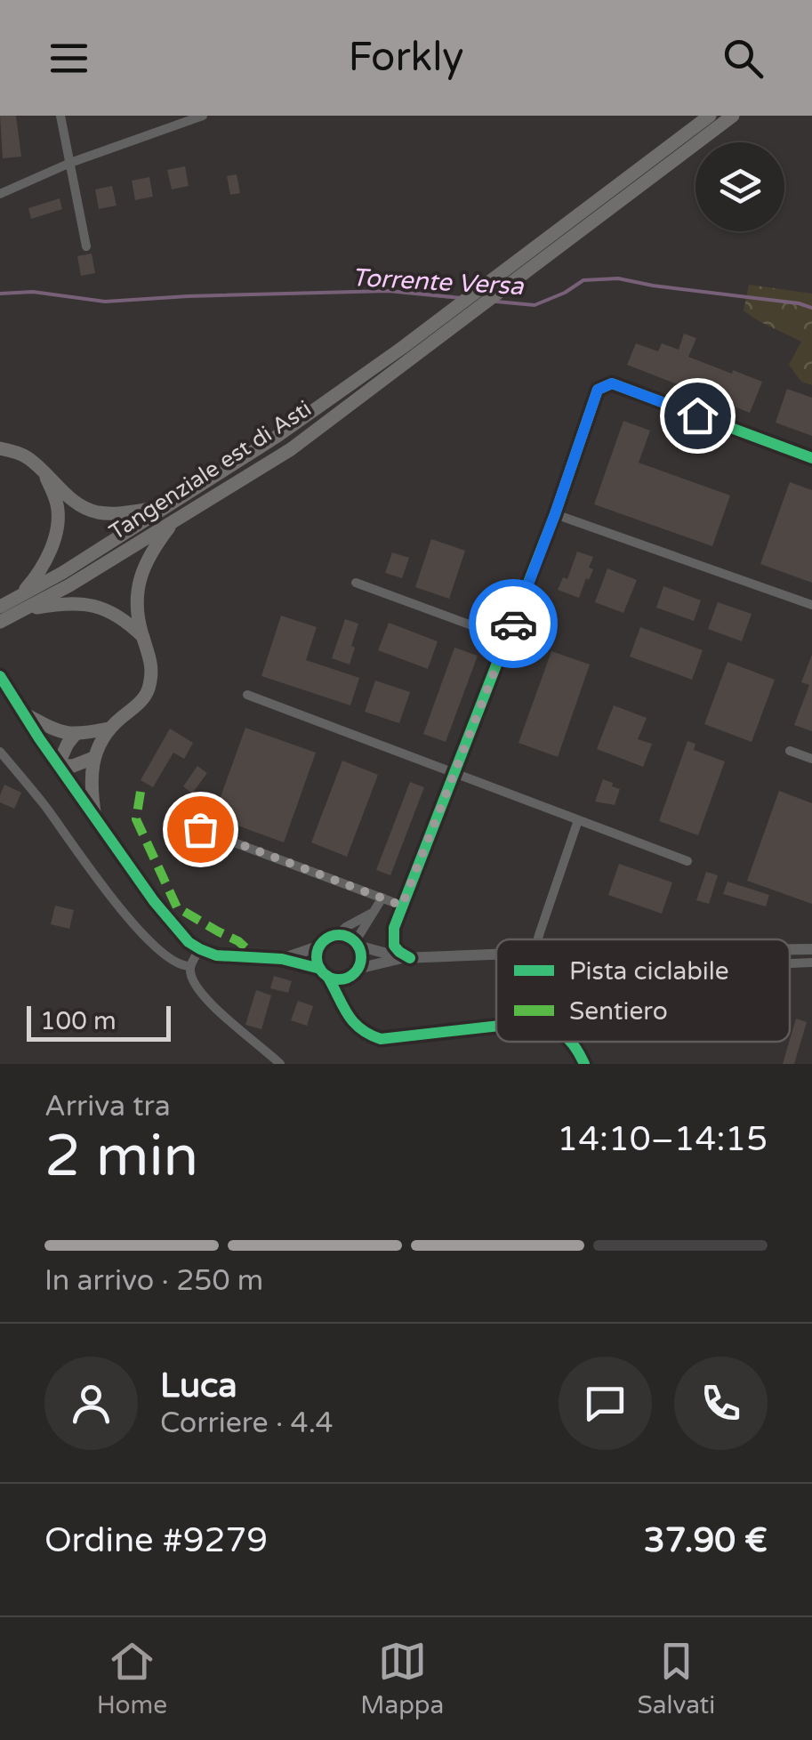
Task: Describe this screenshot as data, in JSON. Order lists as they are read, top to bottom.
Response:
{
  "streets": {
    "highway": ["Tangenziale est di Asti"]
  },
  "water": ["Torrente Versa"],
  "legend": ["Pista ciclabile", "Sentiero"],
  "scale_bar": "100 m",
  "page": {
    "header": "Forkly",
    "scale": "100 m",
    "heading": ["2 min", "Arriva tra", "14:10–14:15"],
    "panel": [
      "Luca",
      "Corriere · 4.4",
      "Ordine #9279",
      "37.90 €"
    ],
    "bar": "In arrivo · 250 m",
    "tabs": ["Home", "Mappa", "Salvati"]
  }
}
